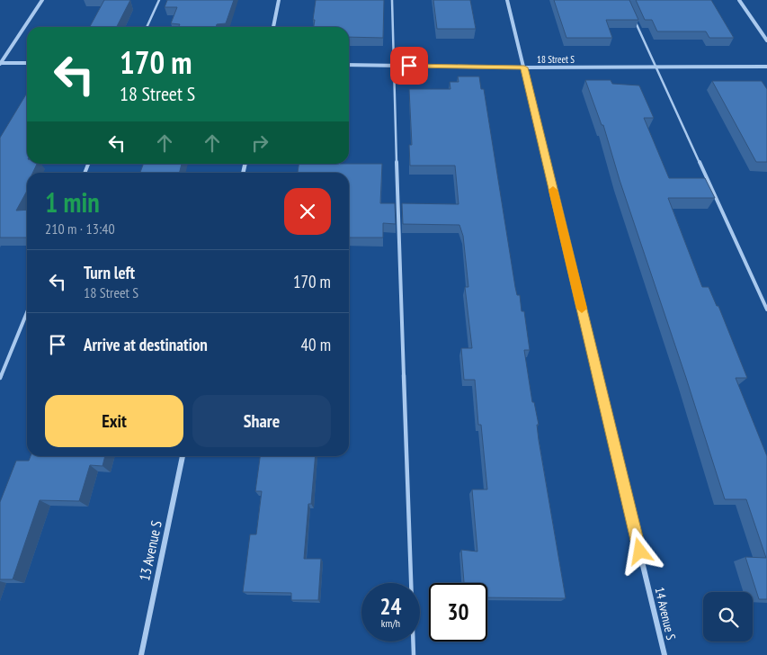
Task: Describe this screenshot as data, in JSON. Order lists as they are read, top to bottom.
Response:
{
  "streets": {
    "street": ["18 Street S", "13 Avenue S", "14 Avenue S"]
  },
  "crossings": [
    ["18 Street S", "14 Avenue S"]
  ],
  "page": {
    "turn": ["170 m", "18 Street S"],
    "heading": ["1 min", "210 m · 13:40"],
    "list": [
      {
        "name": "Turn left",
        "note": "18 Street S",
        "value": "170 m"
      },
      {
        "name": "Arrive at destination",
        "value": "40 m"
      }
    ],
    "buttons": ["Exit", "Share"],
    "speed": "24 km/h",
    "limit": "30"
  }
}
